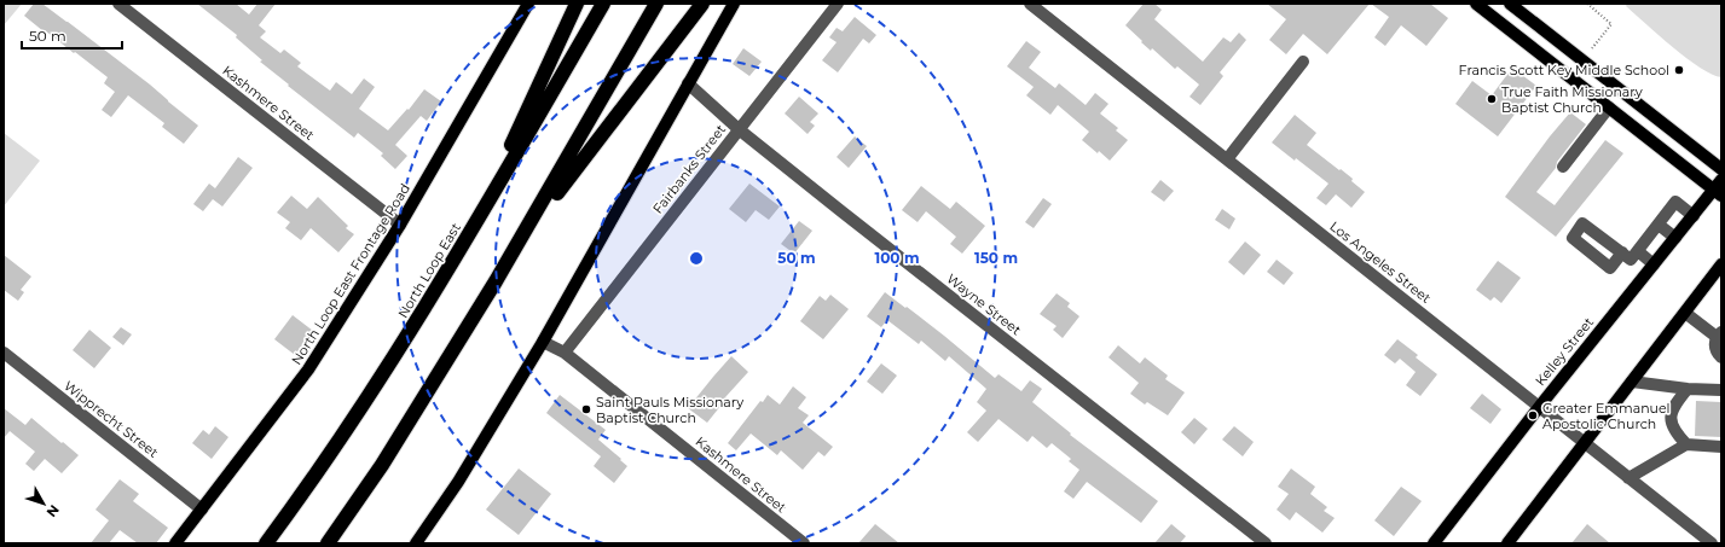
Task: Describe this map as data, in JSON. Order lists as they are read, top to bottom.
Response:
{
  "streets": {
    "highway": ["North Loop East"],
    "main road": ["North Loop East Frontage Road", "Kelley Street"],
    "street": [
      "Kashmere Street",
      "Fairbanks Street",
      "Los Angeles Street",
      "Wayne Street",
      "Wipprecht Street"
    ]
  },
  "crossings": [
    ["Kashmere Street", "Fairbanks Street"],
    ["Kashmere Street", "North Loop East Frontage Road"],
    ["Fairbanks Street", "Wayne Street"],
    ["Los Angeles Street", "Kelley Street"],
    ["North Loop East Frontage Road", "Wipprecht Street"]
  ],
  "places": [
    "Francis Scott Key Middle School",
    "True Faith Missionary Baptist Church",
    "Saint Pauls Missionary Baptist Church",
    "Greater Emmanuel Apostolic Church"
  ],
  "scale_bar": "50 m",
  "north": "bottom right",
  "rings": ["50 m", "100 m", "150 m"]
}
